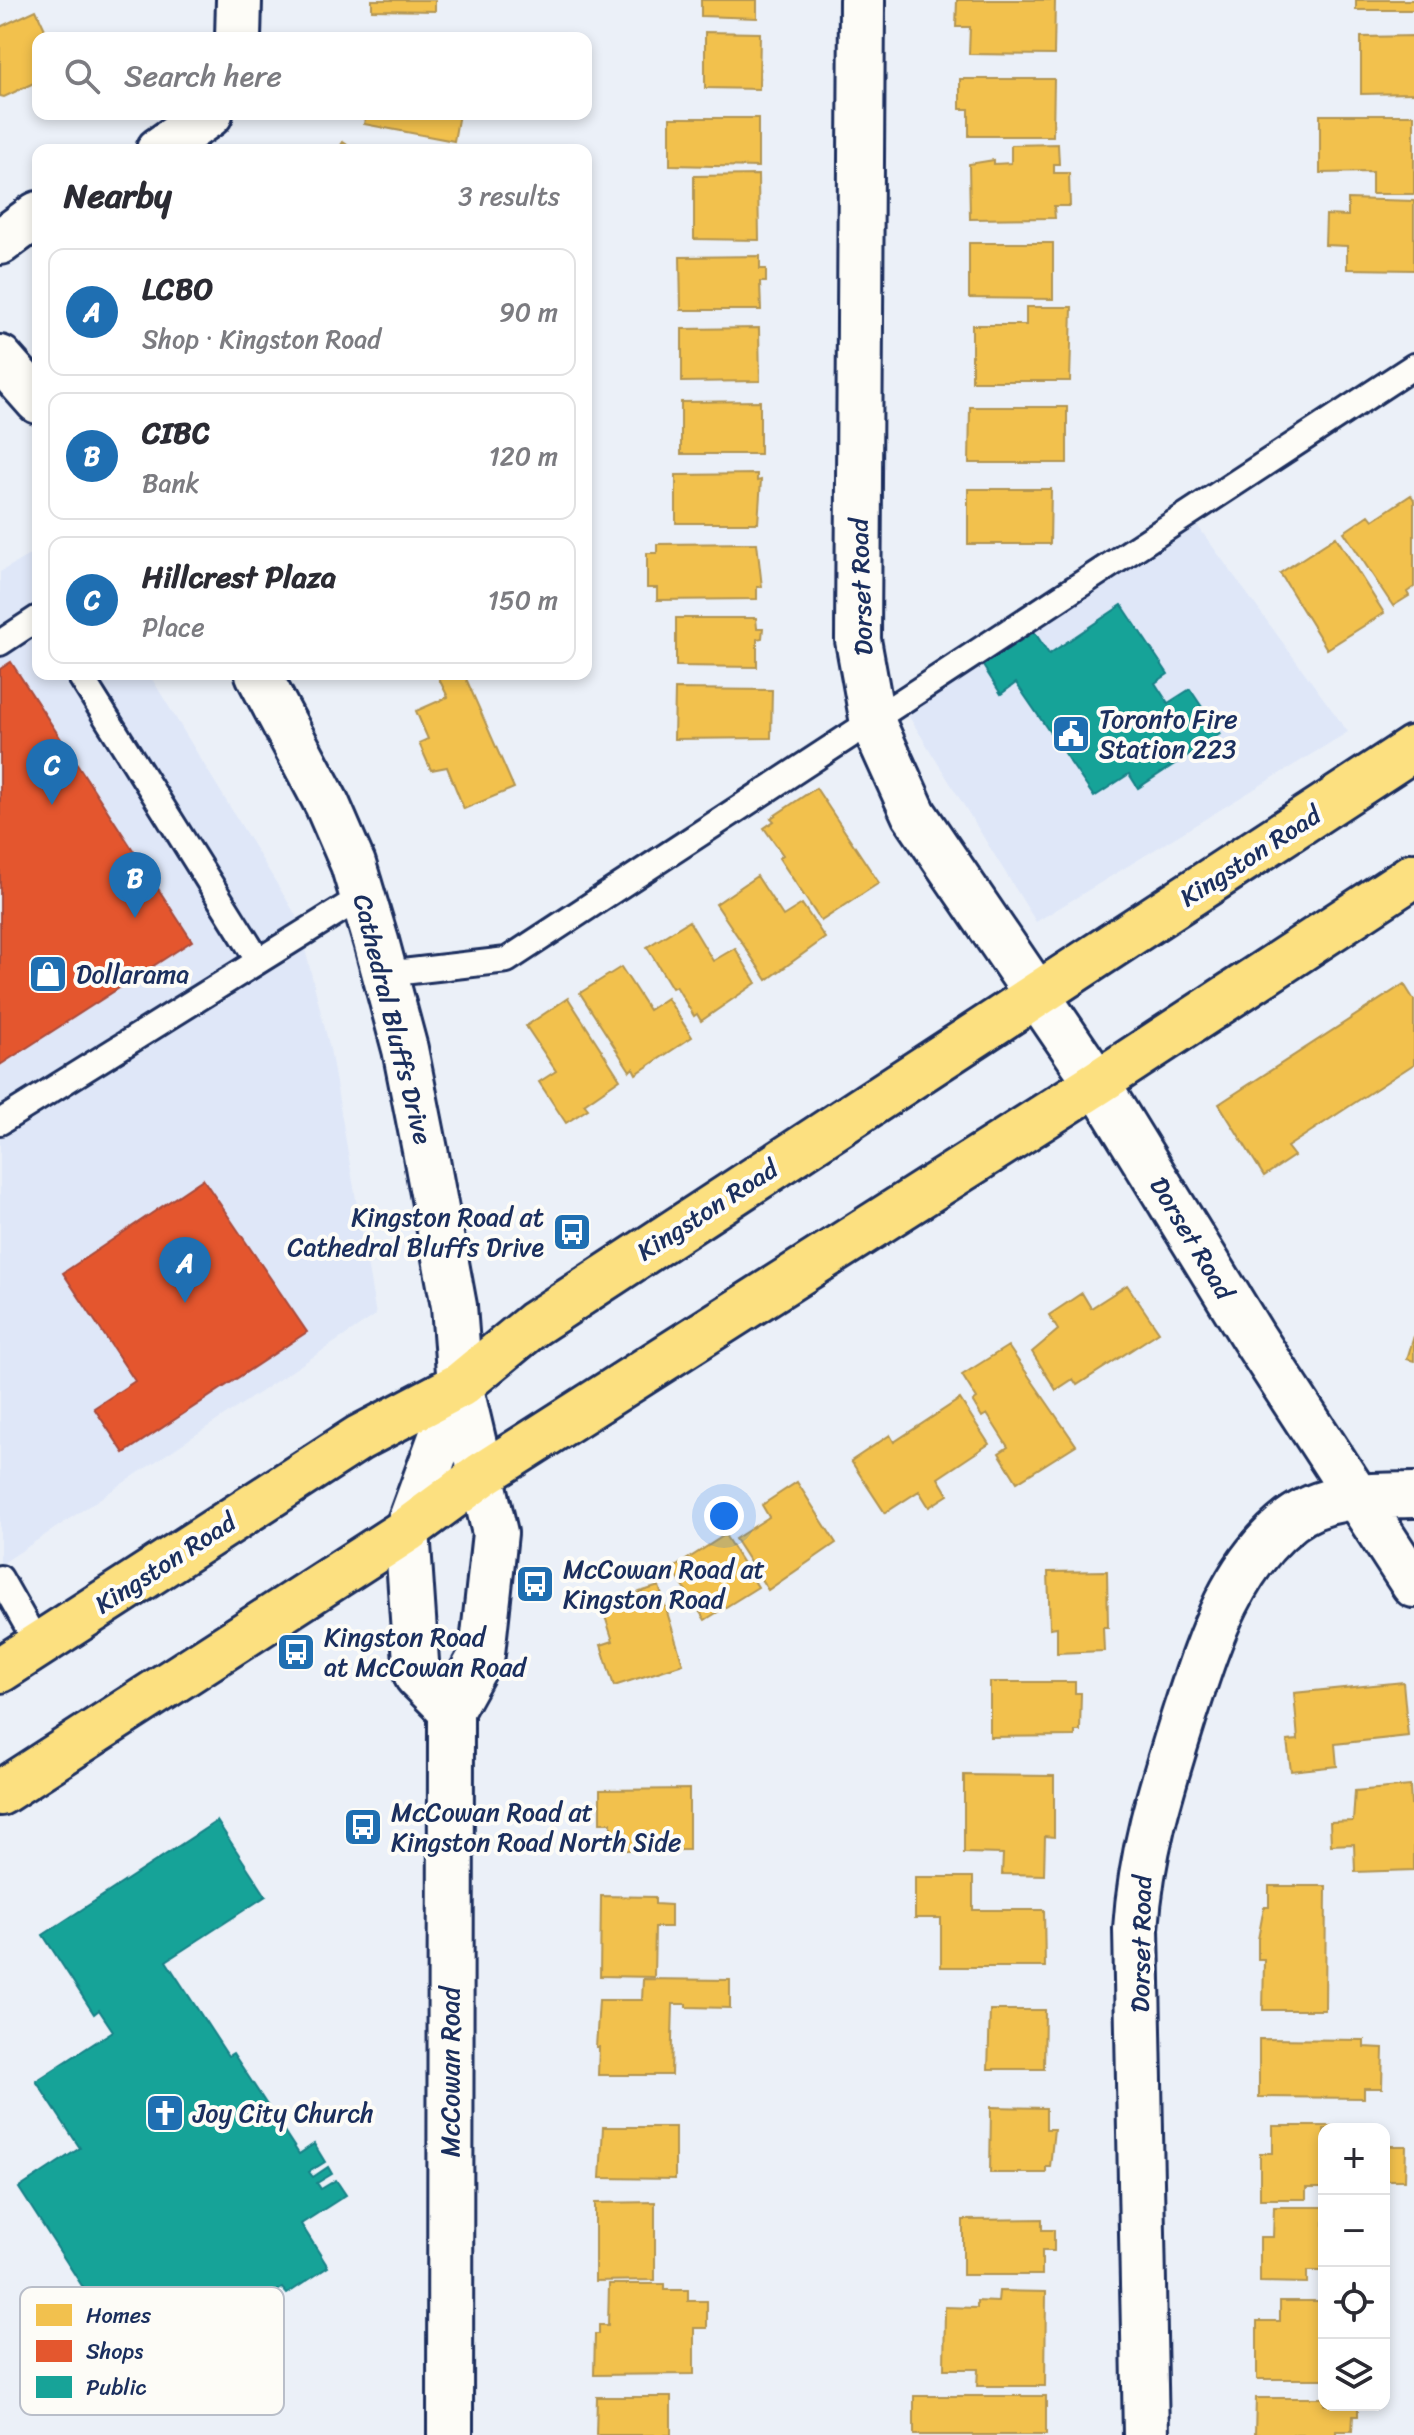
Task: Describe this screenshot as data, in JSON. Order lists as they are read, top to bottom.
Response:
{
  "streets": {
    "main road": ["Kingston Road"],
    "street": ["Dorset Road", "Cathedral Bluffs Drive", "McCowan Road"]
  },
  "crossings": [
    ["Dorset Road", "Kingston Road"],
    ["Kingston Road", "Cathedral Bluffs Drive"],
    ["Kingston Road", "McCowan Road"],
    ["Cathedral Bluffs Drive", "McCowan Road"]
  ],
  "places": {
    "public building": ["Toronto Fire Station 223"],
    "shop": ["Dollarama"],
    "bus stop": [
      "Kingston Road at Cathedral Bluffs Drive",
      "McCowan Road at Kingston Road",
      "Kingston Road at McCowan Road",
      "McCowan Road at Kingston Road North Side"
    ],
    "church": ["Joy City Church"]
  },
  "legend": ["Homes", "Shops", "Public"],
  "page": {
    "search": "Search here",
    "heading": ["Nearby", "3 results"],
    "list": [
      {
        "mark": "A",
        "name": "LCBO",
        "note": "Shop · Kingston Road",
        "value": "90 m"
      },
      {
        "mark": "B",
        "name": "CIBC",
        "note": "Bank",
        "value": "120 m"
      },
      {
        "mark": "C",
        "name": "Hillcrest Plaza",
        "note": "Place",
        "value": "150 m"
      }
    ],
    "pins": ["C", "B", "A"],
    "map_buttons": ["+", "−"]
  }
}
